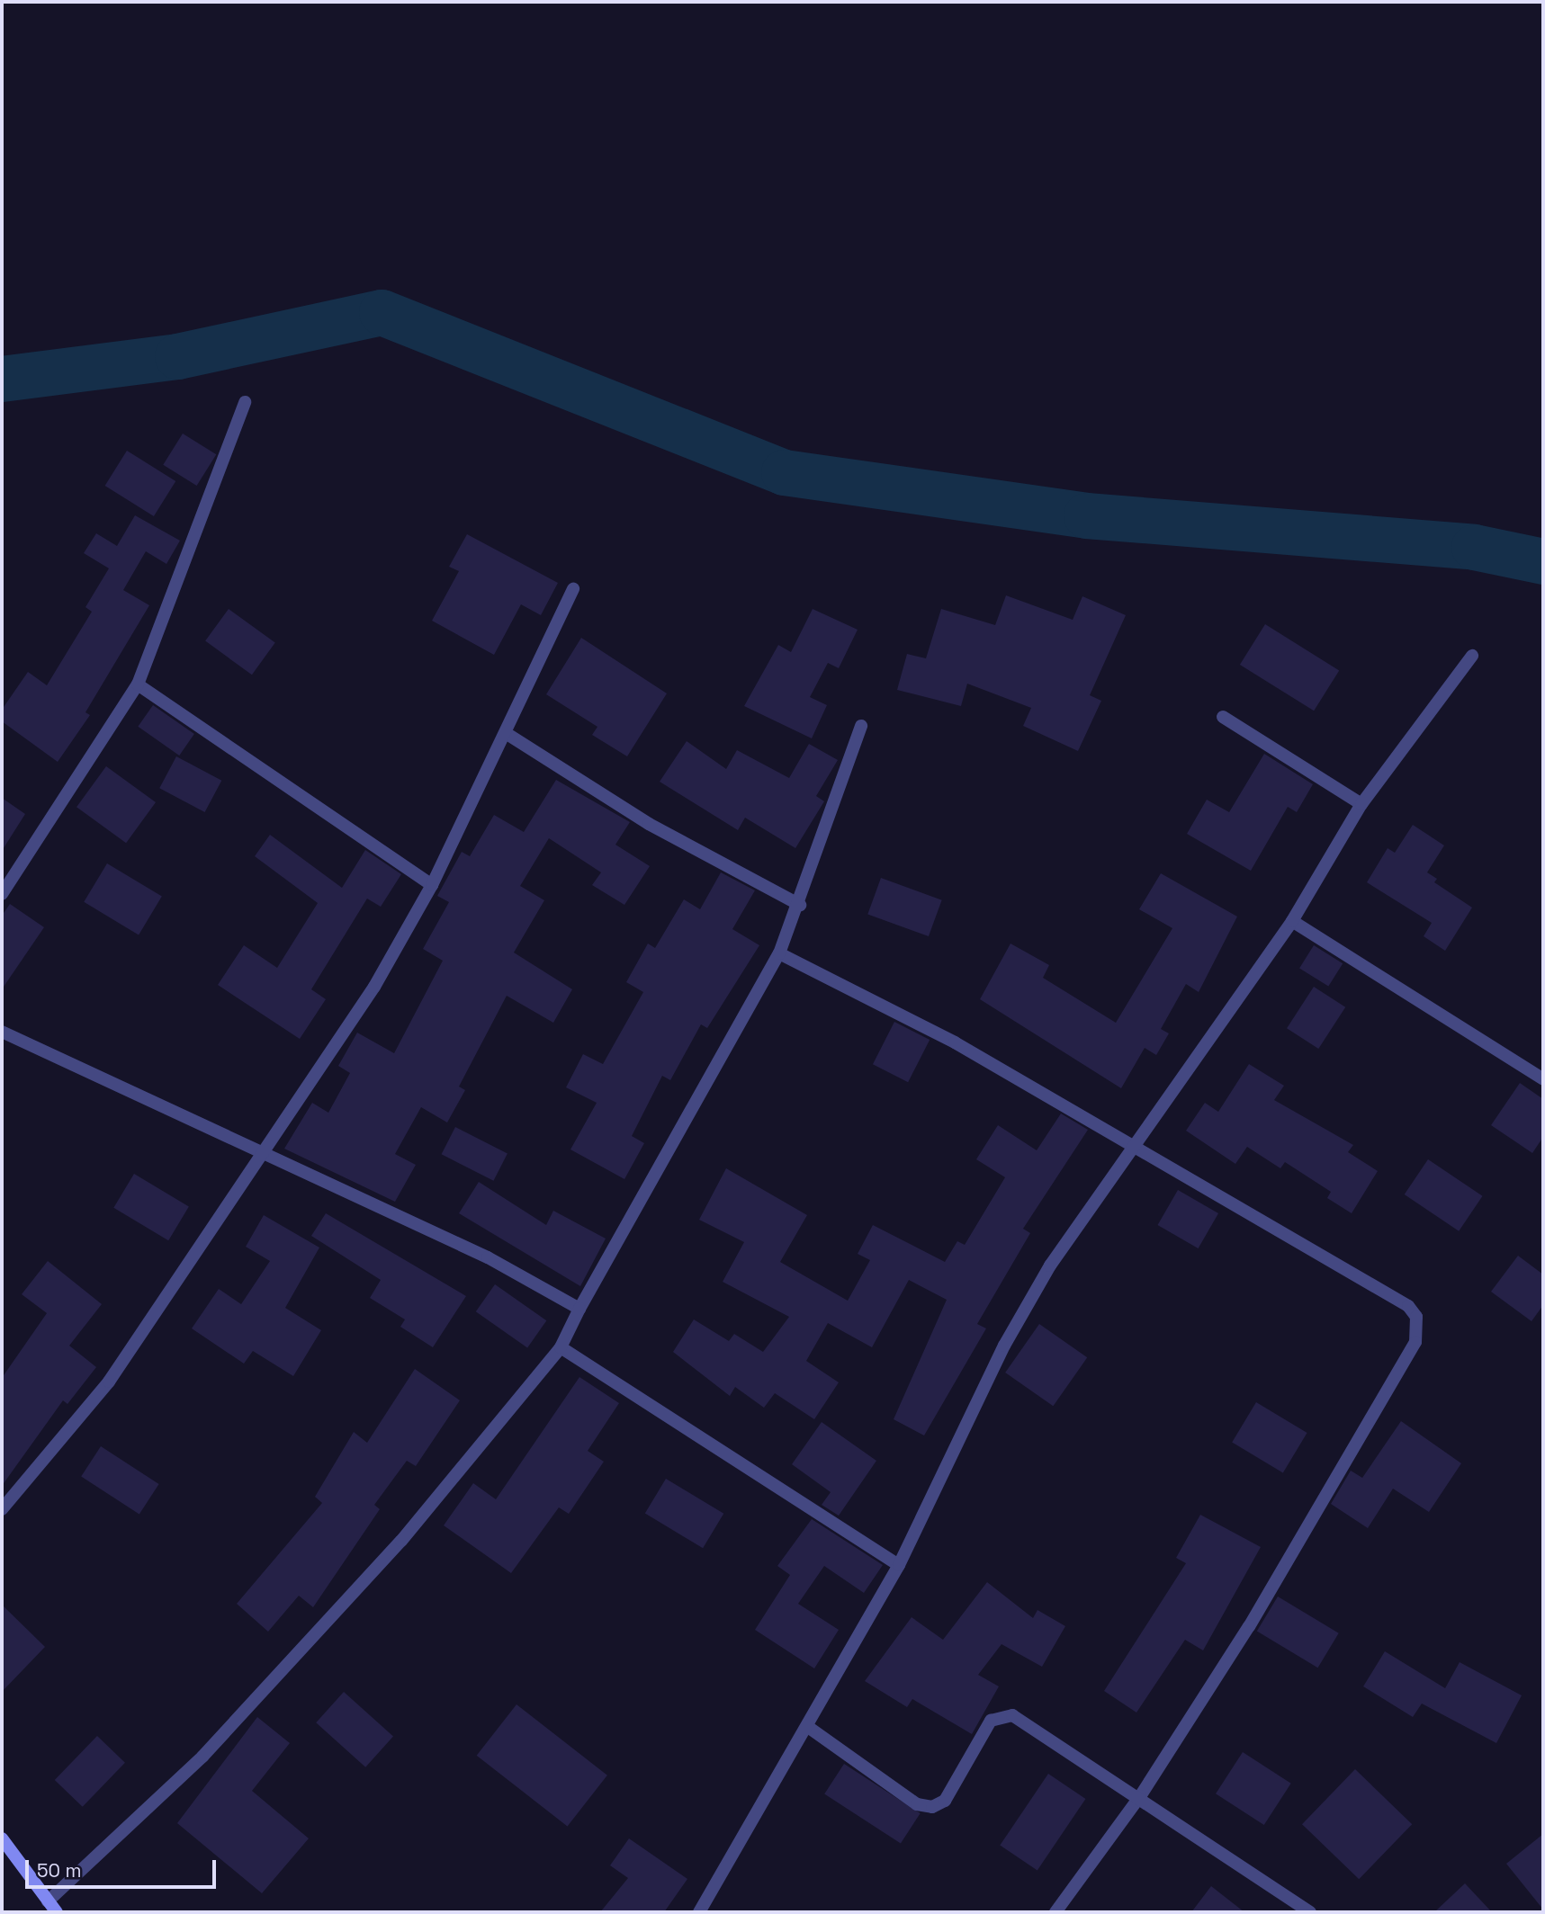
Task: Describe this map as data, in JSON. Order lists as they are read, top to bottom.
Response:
{
  "scale_bar": "50 m"
}
